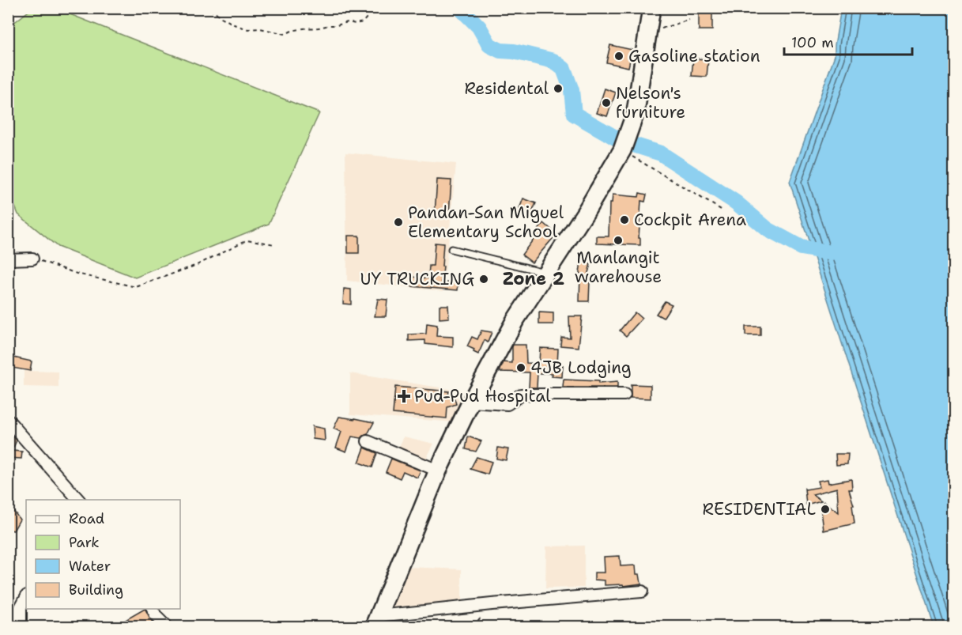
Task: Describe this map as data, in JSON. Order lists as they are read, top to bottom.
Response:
{
  "districts": ["Zone 2"],
  "places": {
    "other": [
      "Gasoline station",
      "Residental",
      "Nelson's furniture",
      "Cockpit Arena",
      "Pandan-San Miguel Elementary School",
      "Manlangit warehouse",
      "UY TRUCKING",
      "4JB Lodging",
      "RESIDENTIAL"
    ],
    "health": ["Pud-Pud Hospital"]
  },
  "legend": [
    "Road",
    "Park",
    "Water",
    "Building"
  ],
  "scale_bar": "100 m"
}
